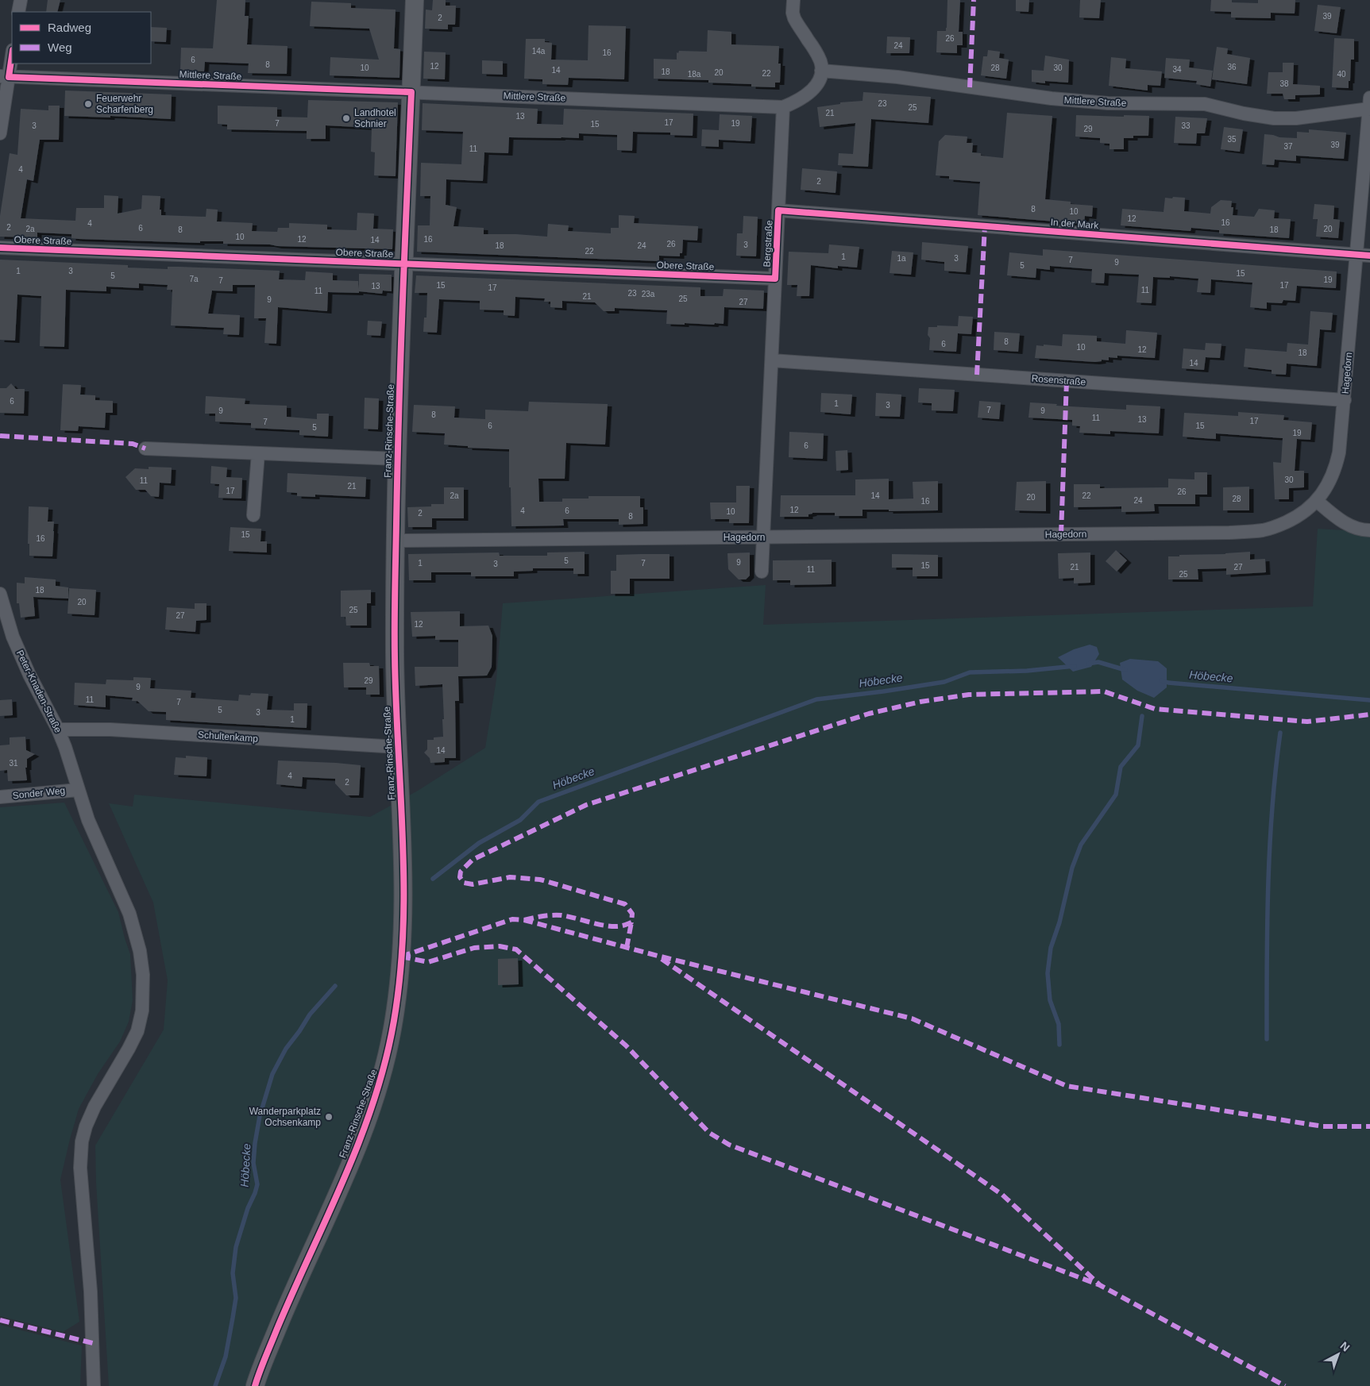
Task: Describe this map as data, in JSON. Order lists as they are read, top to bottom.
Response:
{
  "streets": {
    "street": [
      "Mittlere Straße",
      "In der Mark",
      "Obere Straße",
      "Bergstraße",
      "Hagedorn",
      "Rosenstraße",
      "Franz-Rinsche-Straße",
      "Peter-Knaden-Straße",
      "Schultenkamp",
      "Sonder Weg"
    ]
  },
  "crossings": [
    ["Mittlere Straße", "Bergstraße"],
    ["Mittlere Straße", "Hagedorn"],
    ["Mittlere Straße", "Franz-Rinsche-Straße"],
    ["In der Mark", "Bergstraße"],
    ["In der Mark", "Hagedorn"],
    ["Obere Straße", "Bergstraße"],
    ["Obere Straße", "Franz-Rinsche-Straße"],
    ["Bergstraße", "Hagedorn"],
    ["Bergstraße", "Rosenstraße"],
    ["Hagedorn", "Rosenstraße"],
    ["Hagedorn", "Franz-Rinsche-Straße"],
    ["Franz-Rinsche-Straße", "Schultenkamp"],
    ["Peter-Knaden-Straße", "Schultenkamp"],
    ["Peter-Knaden-Straße", "Sonder Weg"]
  ],
  "water": ["Höbecke"],
  "places": ["Feuerwehr Scharfenberg", "Landhotel Schnier", "Wanderparkplatz Ochsenkamp"],
  "house_numbers": [
    "39",
    "2",
    "26",
    "24",
    "14a",
    "16",
    "6",
    "8",
    "12",
    "36",
    "10",
    "28",
    "30",
    "34",
    "14",
    "18",
    "20",
    "22",
    "18a",
    "40",
    "38",
    "23",
    "25",
    "21",
    "13",
    "17",
    "7",
    "19",
    "15",
    "3",
    "33",
    "29",
    "35",
    "39",
    "37",
    "11",
    "4",
    "2",
    "8",
    "10",
    "12",
    "16",
    "4",
    "2",
    "6",
    "2a",
    "20",
    "8",
    "18",
    "10",
    "12",
    "16",
    "14",
    "26",
    "3",
    "18",
    "24",
    "22",
    "1",
    "1a",
    "3",
    "7",
    "9",
    "5",
    "1",
    "3",
    "15",
    "5",
    "7a",
    "19",
    "7",
    "15",
    "17",
    "13",
    "17",
    "11",
    "11",
    "23",
    "23a",
    "21",
    "25",
    "9",
    "27",
    "8",
    "6",
    "10",
    "12",
    "18",
    "14",
    "6",
    "1",
    "3",
    "7",
    "9",
    "9",
    "8",
    "11",
    "13",
    "17",
    "7",
    "6",
    "15",
    "5",
    "19",
    "6",
    "30",
    "11",
    "21",
    "17",
    "26",
    "2a",
    "14",
    "22",
    "20",
    "28",
    "24",
    "16",
    "12",
    "4",
    "6",
    "10",
    "2",
    "8",
    "15",
    "16",
    "5",
    "9",
    "1",
    "7",
    "3",
    "15",
    "21",
    "27",
    "11",
    "25",
    "18",
    "20",
    "25",
    "27",
    "12",
    "29",
    "9",
    "11",
    "7",
    "5",
    "3",
    "1",
    "14",
    "31",
    "4",
    "2"
  ],
  "legend": ["Radweg", "Weg"],
  "north": "top right"
}
